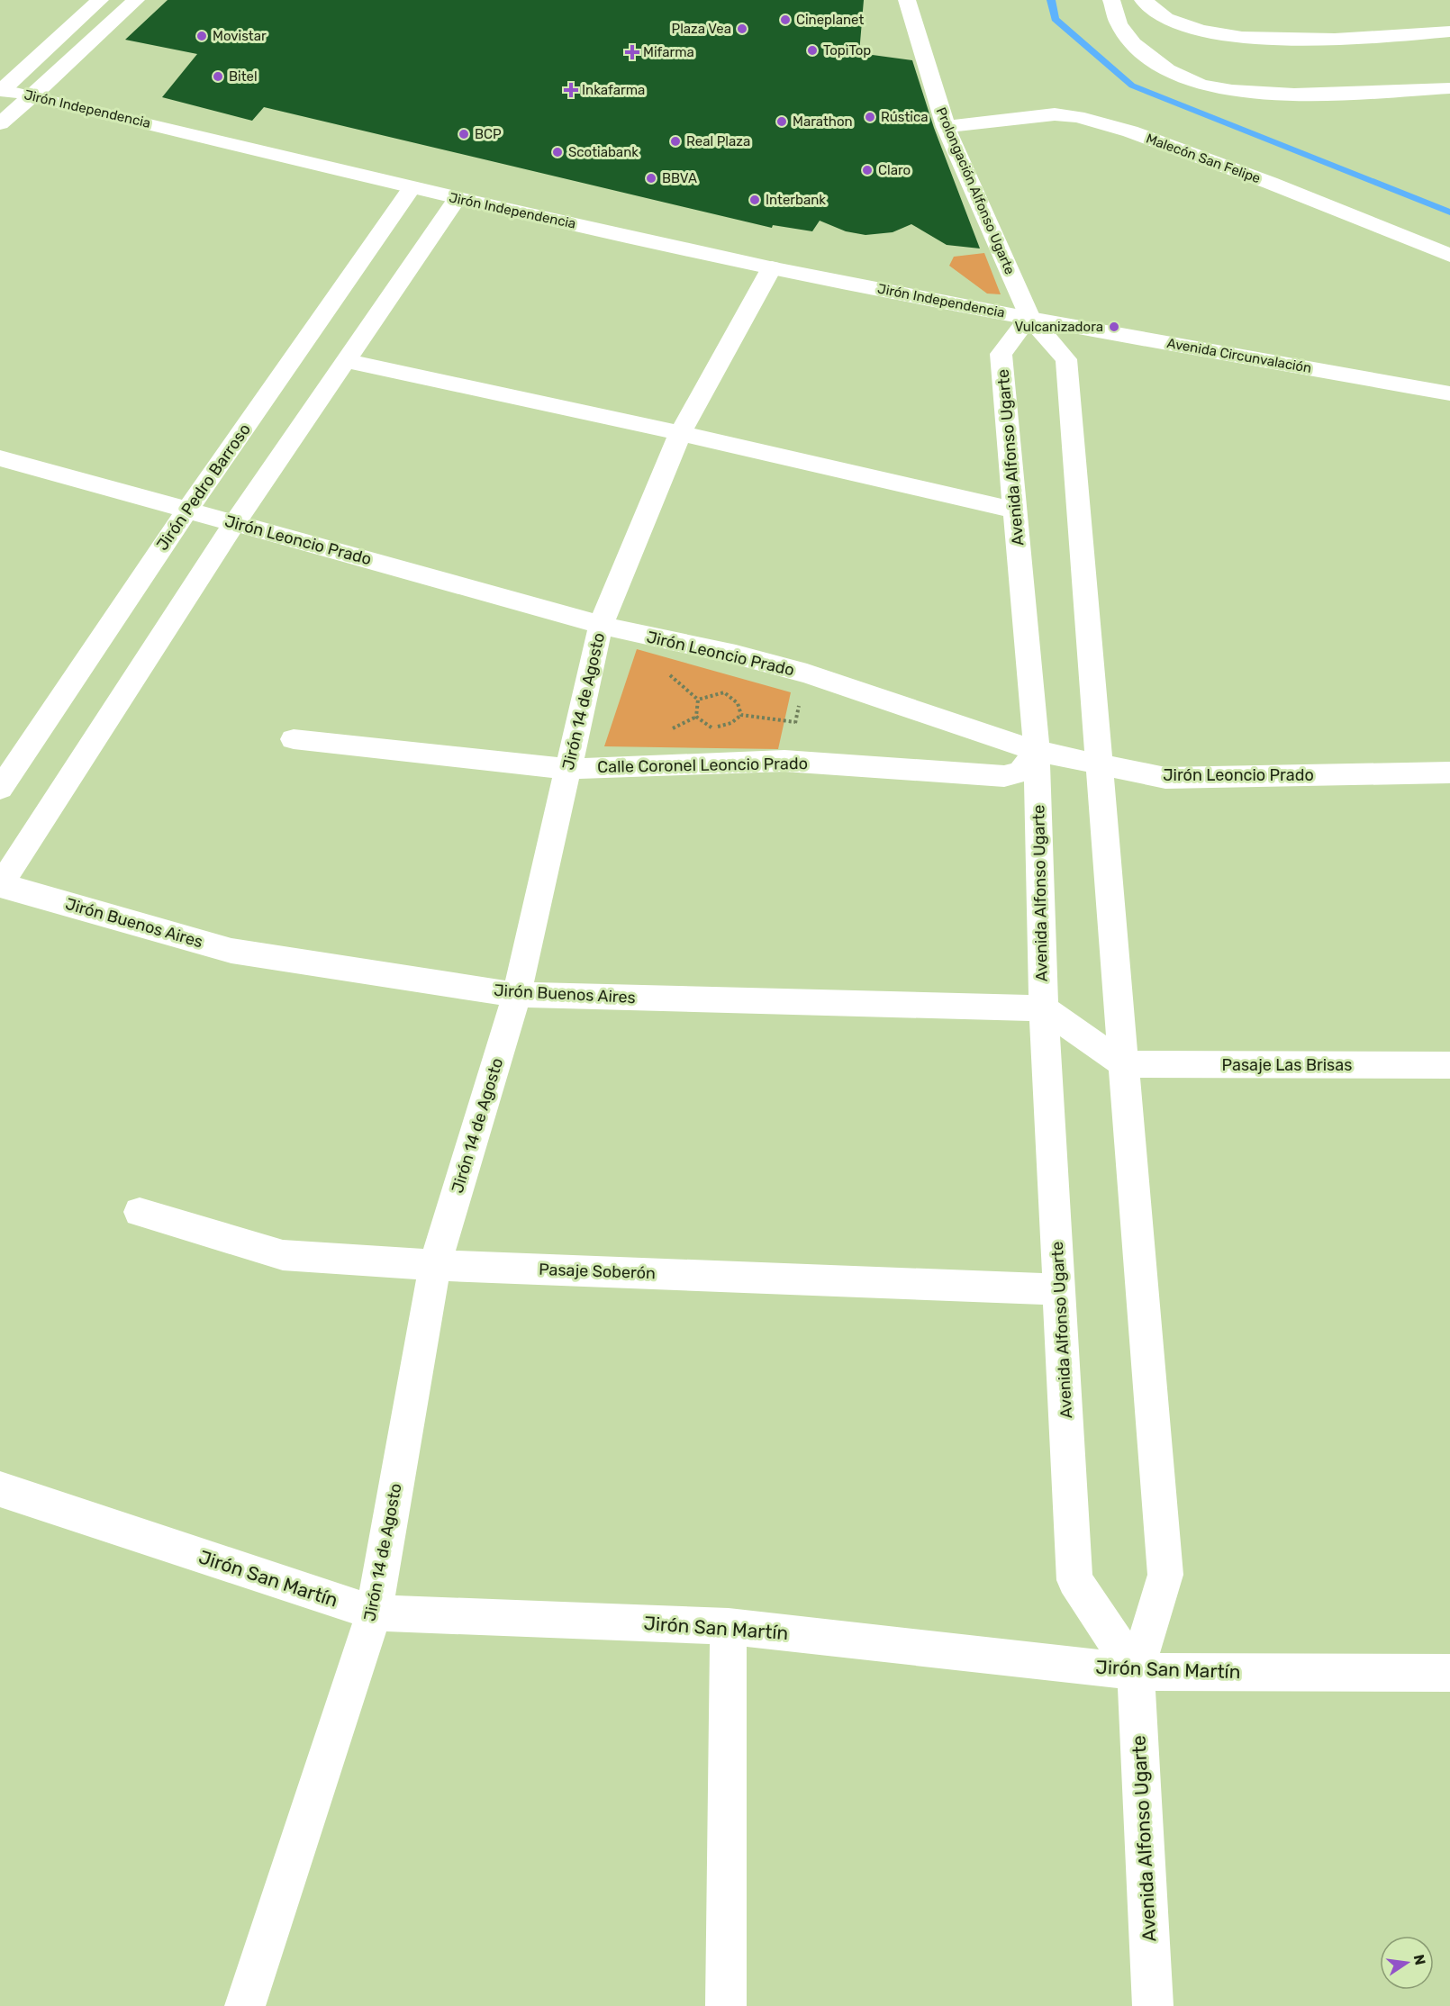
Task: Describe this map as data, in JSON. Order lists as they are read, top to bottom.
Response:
{
  "streets": {
    "street": [
      "Jirón Independencia",
      "Malecón San Felipe",
      "Prolongación Alfonso Ugarte",
      "Avenida Circunvalación",
      "Avenida Alfonso Ugarte",
      "Jirón Pedro Barroso",
      "Jirón Leoncio Prado",
      "Jirón 14 de Agosto",
      "Calle Coronel Leoncio Prado",
      "Jirón Buenos Aires",
      "Pasaje Las Brisas",
      "Pasaje Soberón",
      "Jirón San Martín"
    ]
  },
  "crossings": [
    ["Jirón Independencia", "Prolongación Alfonso Ugarte"],
    ["Jirón Independencia", "Avenida Circunvalación"],
    ["Jirón Independencia", "Avenida Alfonso Ugarte"],
    ["Jirón Independencia", "Jirón Pedro Barroso"],
    ["Jirón Independencia", "Jirón 14 de Agosto"],
    ["Malecón San Felipe", "Prolongación Alfonso Ugarte"],
    ["Prolongación Alfonso Ugarte", "Avenida Circunvalación"],
    ["Prolongación Alfonso Ugarte", "Avenida Alfonso Ugarte"],
    ["Avenida Circunvalación", "Avenida Alfonso Ugarte"],
    ["Avenida Alfonso Ugarte", "Jirón Leoncio Prado"],
    ["Avenida Alfonso Ugarte", "Calle Coronel Leoncio Prado"],
    ["Avenida Alfonso Ugarte", "Jirón Buenos Aires"],
    ["Avenida Alfonso Ugarte", "Pasaje Las Brisas"],
    ["Avenida Alfonso Ugarte", "Pasaje Soberón"],
    ["Avenida Alfonso Ugarte", "Jirón San Martín"],
    ["Jirón Pedro Barroso", "Jirón Leoncio Prado"],
    ["Jirón Leoncio Prado", "Jirón 14 de Agosto"],
    ["Jirón Leoncio Prado", "Calle Coronel Leoncio Prado"],
    ["Jirón 14 de Agosto", "Calle Coronel Leoncio Prado"],
    ["Jirón 14 de Agosto", "Jirón Buenos Aires"],
    ["Jirón 14 de Agosto", "Pasaje Soberón"],
    ["Jirón 14 de Agosto", "Jirón San Martín"]
  ],
  "places": {
    "other": [
      "Cineplanet",
      "Plaza Vea",
      "Movistar",
      "TopiTop",
      "Bitel",
      "Rústica",
      "Marathon",
      "BCP",
      "Real Plaza",
      "Scotiabank",
      "Claro",
      "BBVA",
      "Interbank",
      "Vulcanizadora"
    ],
    "health": ["Mifarma", "Inkafarma"]
  },
  "north": "right"
}
